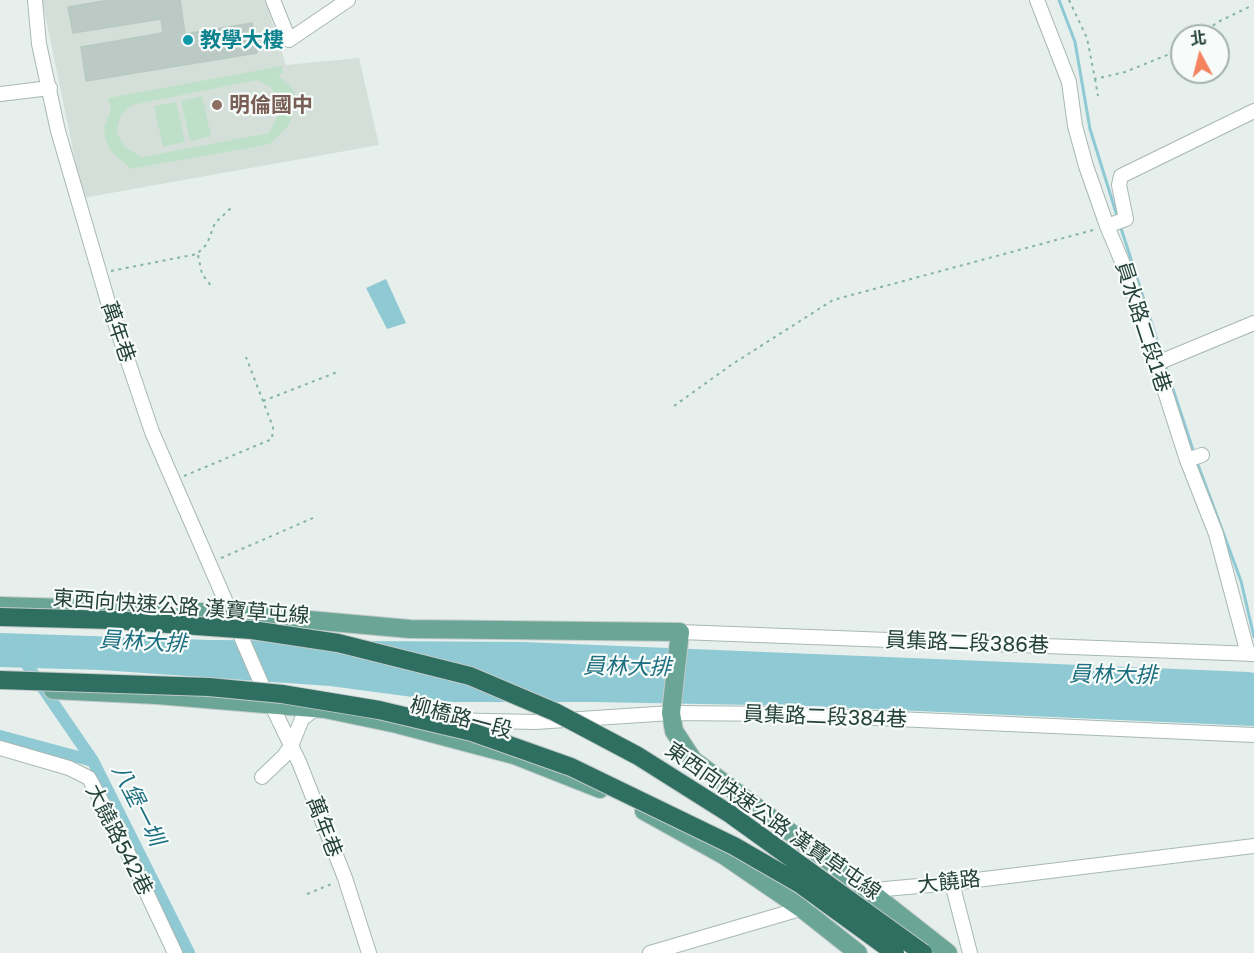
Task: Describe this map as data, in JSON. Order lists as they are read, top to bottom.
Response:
{
  "streets": {
    "highway": ["東西向快速公路 漢寶草屯線"],
    "main road": ["柳橋路一段"],
    "street": [
      "員水路二段1巷",
      "萬年巷",
      "員集路二段386巷",
      "員集路二段384巷",
      "大饒路542巷",
      "大饒路"
    ]
  },
  "crossings": [
    ["員水路二段1巷", "員集路二段386巷"],
    ["萬年巷", "柳橋路一段"],
    ["員集路二段384巷", "柳橋路一段"],
    ["柳橋路一段", "大饒路"]
  ],
  "water": ["員林大排", "八堡一圳"],
  "places": ["教學大樓", "明倫國中"],
  "north": "top"
}
